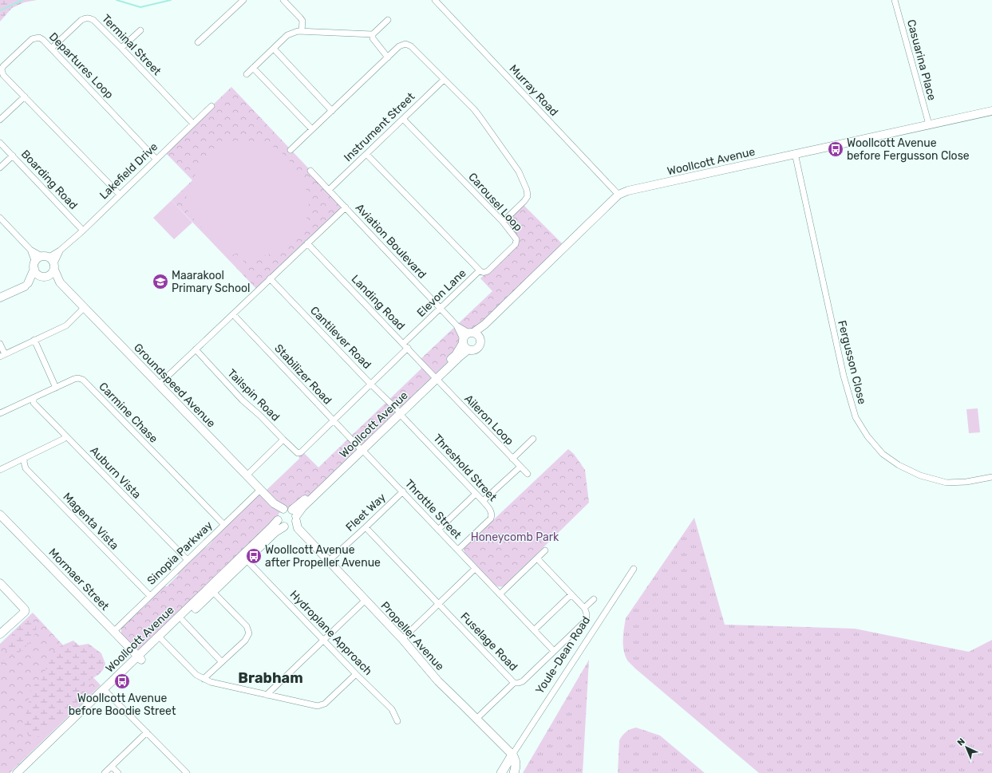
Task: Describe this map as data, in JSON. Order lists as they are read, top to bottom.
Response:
{
  "streets": {
    "main road": ["Youle-Dean Road"],
    "street": [
      "Terminal Street",
      "Casuarina Place",
      "Departures Loop",
      "Murray Road",
      "Instrument Street",
      "Woollcott Avenue",
      "Lakefield Drive",
      "Boarding Road",
      "Carousel Loop",
      "Aviation Boulevard",
      "Elevon Lane",
      "Landing Road",
      "Cantilever Road",
      "Fergusson Close",
      "Stabilizer Road",
      "Groundspeed Avenue",
      "Tailspin Road",
      "Carmine Chase",
      "Aileron Loop",
      "Threshold Street",
      "Auburn Vista",
      "Throttle Street",
      "Fleet Way",
      "Magenta Vista",
      "Sinopia Parkway",
      "Mormaer Street",
      "Hydroplane Approach",
      "Propeller Avenue",
      "Fuselage Road"
    ]
  },
  "crossings": [
    ["Terminal Street", "Departures Loop"],
    ["Terminal Street", "Lakefield Drive"],
    ["Casuarina Place", "Woollcott Avenue"],
    ["Departures Loop", "Lakefield Drive"],
    ["Murray Road", "Woollcott Avenue"],
    ["Instrument Street", "Carousel Loop"],
    ["Instrument Street", "Aviation Boulevard"],
    ["Woollcott Avenue", "Aviation Boulevard"],
    ["Woollcott Avenue", "Landing Road"],
    ["Woollcott Avenue", "Cantilever Road"],
    ["Woollcott Avenue", "Fergusson Close"],
    ["Woollcott Avenue", "Stabilizer Road"],
    ["Woollcott Avenue", "Groundspeed Avenue"],
    ["Woollcott Avenue", "Aileron Loop"],
    ["Woollcott Avenue", "Threshold Street"],
    ["Woollcott Avenue", "Throttle Street"],
    ["Woollcott Avenue", "Mormaer Street"],
    ["Woollcott Avenue", "Hydroplane Approach"],
    ["Woollcott Avenue", "Propeller Avenue"],
    ["Lakefield Drive", "Boarding Road"],
    ["Lakefield Drive", "Groundspeed Avenue"],
    ["Carousel Loop", "Elevon Lane"],
    ["Aviation Boulevard", "Elevon Lane"],
    ["Elevon Lane", "Landing Road"],
    ["Elevon Lane", "Cantilever Road"],
    ["Elevon Lane", "Stabilizer Road"],
    ["Elevon Lane", "Tailspin Road"],
    ["Landing Road", "Aileron Loop"],
    ["Cantilever Road", "Threshold Street"],
    ["Stabilizer Road", "Throttle Street"],
    ["Groundspeed Avenue", "Sinopia Parkway"],
    ["Carmine Chase", "Auburn Vista"],
    ["Carmine Chase", "Sinopia Parkway"],
    ["Threshold Street", "Throttle Street"],
    ["Auburn Vista", "Sinopia Parkway"],
    ["Throttle Street", "Fleet Way"],
    ["Throttle Street", "Fuselage Road"],
    ["Fleet Way", "Propeller Avenue"],
    ["Fleet Way", "Fuselage Road"],
    ["Magenta Vista", "Sinopia Parkway"],
    ["Sinopia Parkway", "Mormaer Street"],
    ["Propeller Avenue", "Youle-Dean Road"]
  ],
  "districts": ["Brabham"],
  "parks": ["Honeycomb Park"],
  "places": {
    "bus stop": ["Woollcott Avenue before Fergusson Close", "Woollcott Avenue after Propeller Avenue", "Woollcott Avenue before Boodie Street"],
    "school or university": ["Maarakool Primary School"]
  },
  "north": "top left"
}
